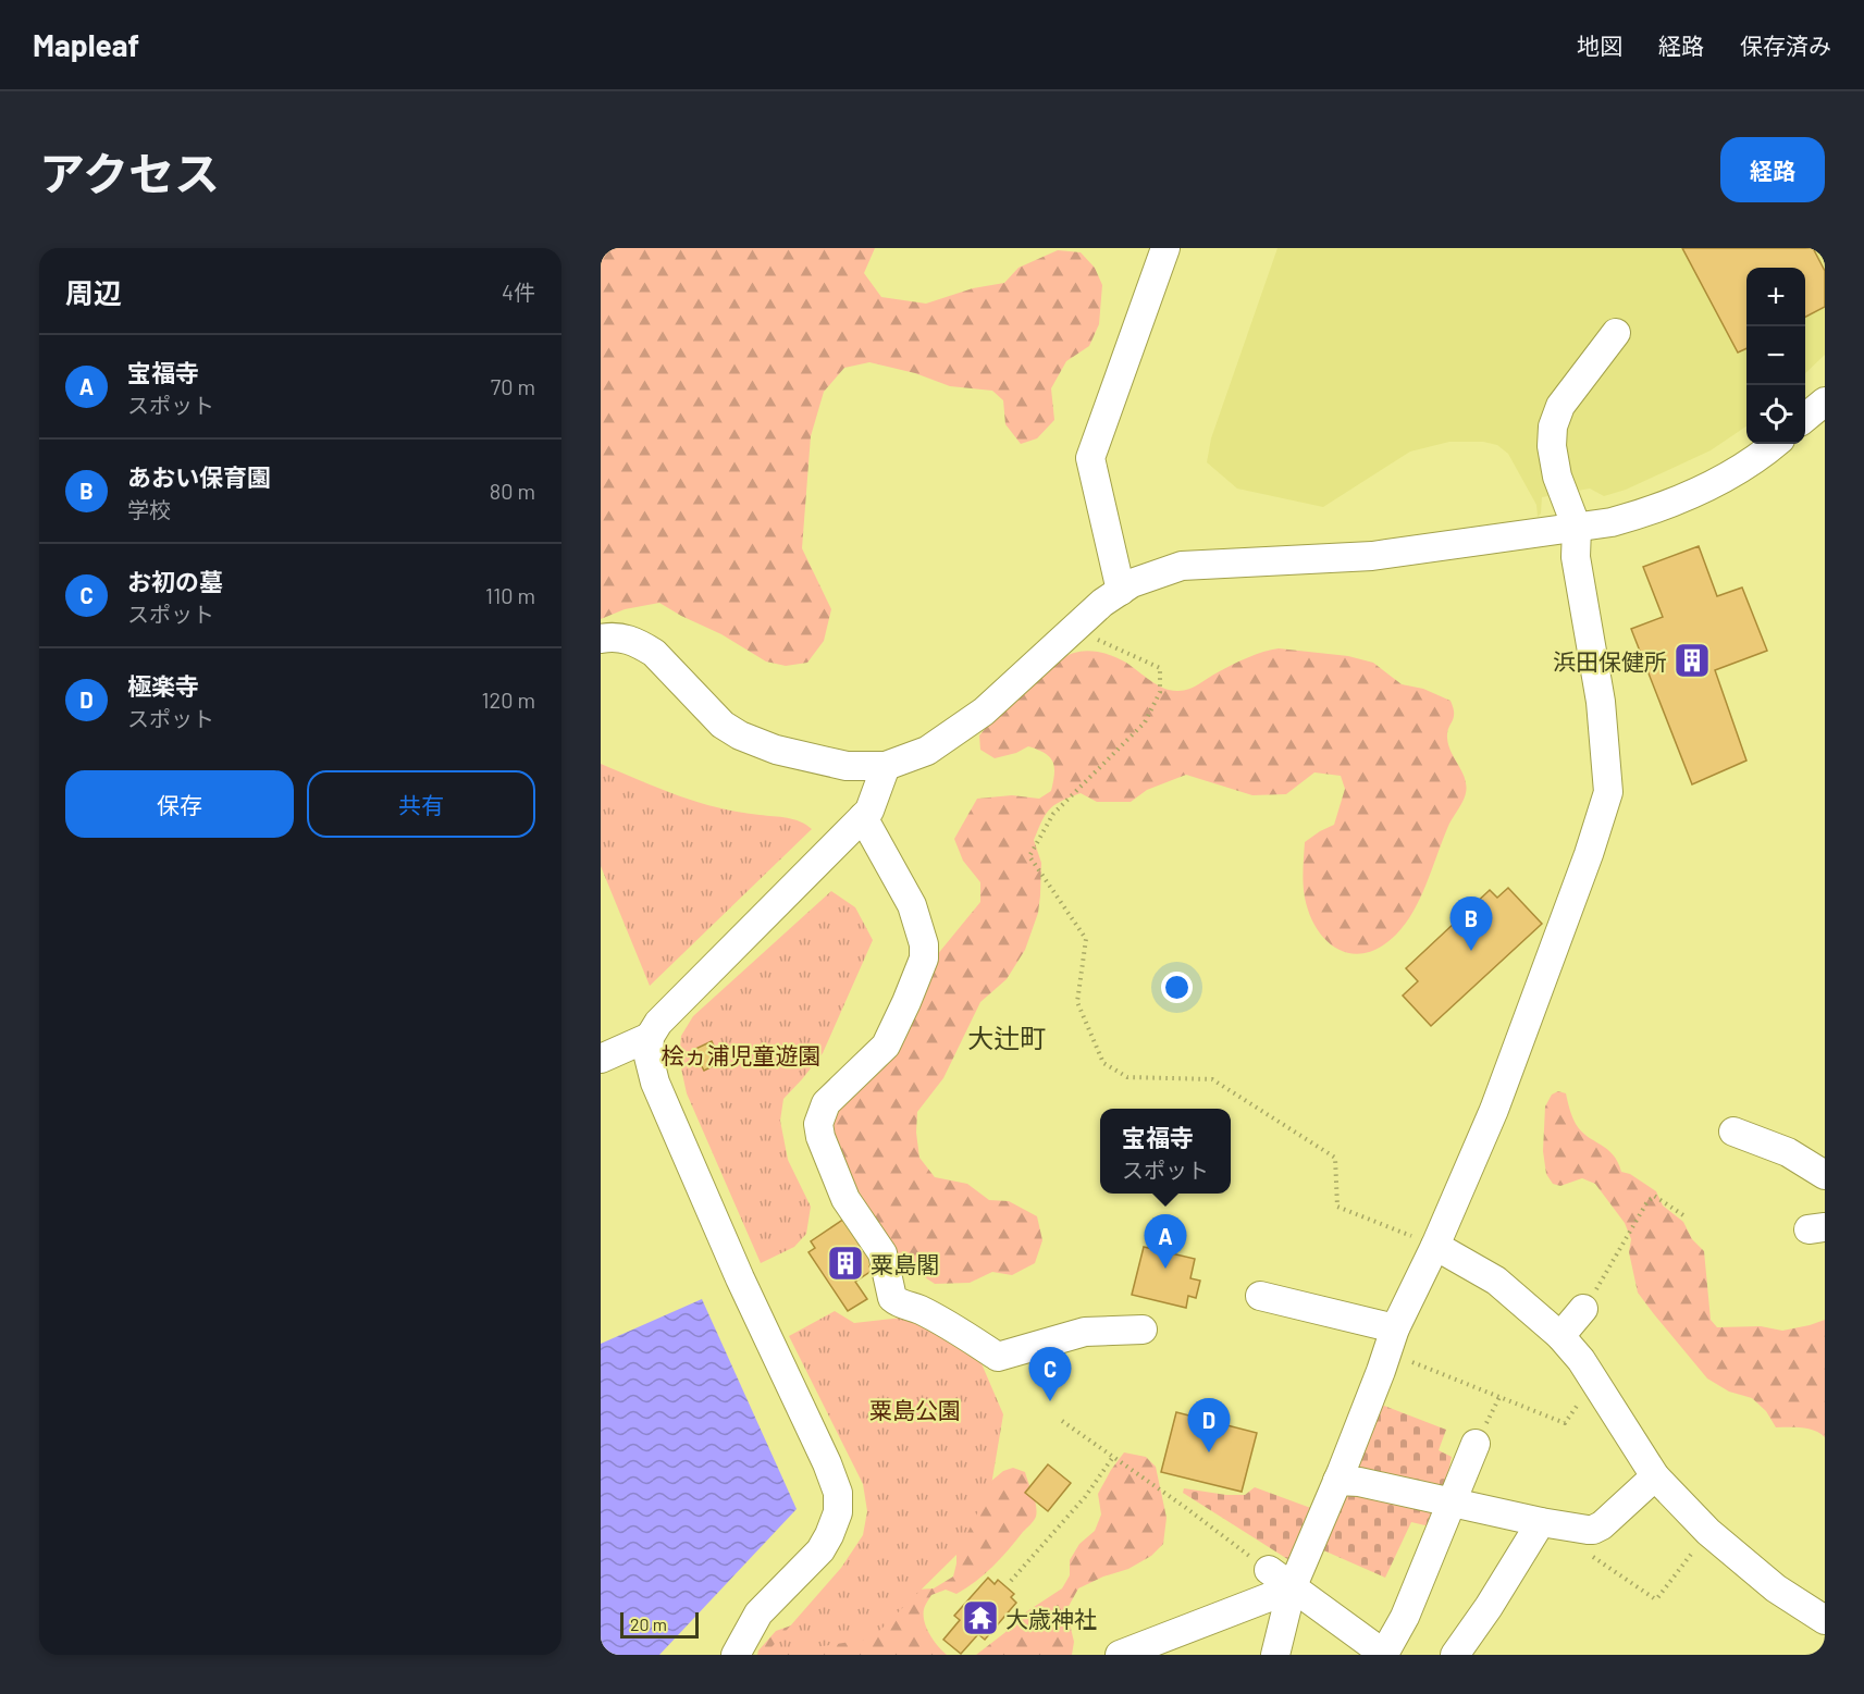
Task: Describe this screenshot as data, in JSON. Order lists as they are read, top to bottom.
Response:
{
  "districts": ["大辻町"],
  "parks": ["桧ヵ浦児童遊園", "粟島公園"],
  "places": {
    "building": ["浜田保健所", "粟島閣"],
    "temple": ["大歳神社"]
  },
  "scale_bar": "20 m",
  "page": {
    "header": "Mapleaf",
    "nav": ["地図", "経路", "保存済み"],
    "title": "アクセス",
    "buttons": [
      "経路",
      ["保存", "共有"]
    ],
    "heading": ["周辺", "4件"],
    "map_buttons": ["+", "−"],
    "list": [
      {
        "mark": "A",
        "name": "宝福寺",
        "note": "スポット",
        "value": "70 m"
      },
      {
        "mark": "B",
        "name": "あおい保育園",
        "note": "学校",
        "value": "80 m"
      },
      {
        "mark": "C",
        "name": "お初の墓",
        "note": "スポット",
        "value": "110 m"
      },
      {
        "mark": "D",
        "name": "極楽寺",
        "note": "スポット",
        "value": "120 m"
      }
    ],
    "pins": [
      "B",
      "A",
      "C",
      "D"
    ],
    "popup": ["宝福寺", "スポット"],
    "scale": "20 m"
  }
}
